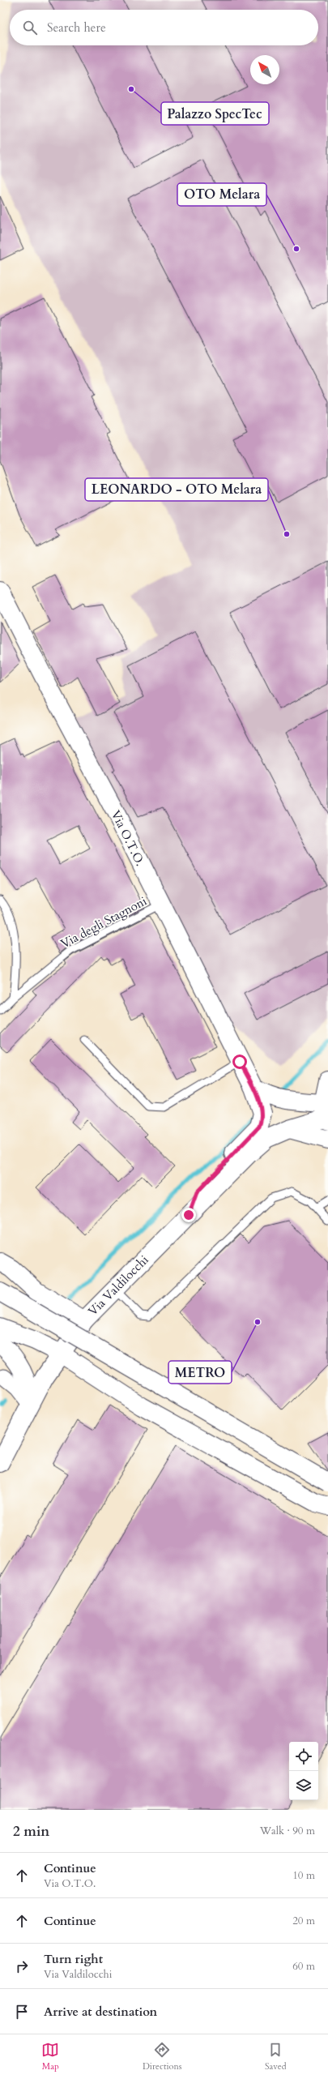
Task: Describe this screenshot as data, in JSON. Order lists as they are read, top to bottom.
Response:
{
  "streets": {
    "main road": ["Via O.T.O.", "Via Valdilocchi"],
    "lane": ["Via degli Stagnoni"]
  },
  "crossings": [
    ["Via O.T.O.", "Via degli Stagnoni"],
    ["Via O.T.O.", "Via Valdilocchi"]
  ],
  "places": [
    "Palazzo SpecTec",
    "OTO Melara",
    "LEONARDO - OTO Melara",
    "METRO"
  ],
  "north": "top left",
  "page": {
    "search": "Search here",
    "heading": ["2 min", "Walk · 90 m"],
    "list": [
      ["Continue", "Via O.T.O.", "10 m"],
      ["Continue", "20 m"],
      ["Turn right", "Via Valdilocchi", "60 m"],
      "Arrive at destination"
    ],
    "nav": ["Map", "Directions", "Saved"]
  }
}
